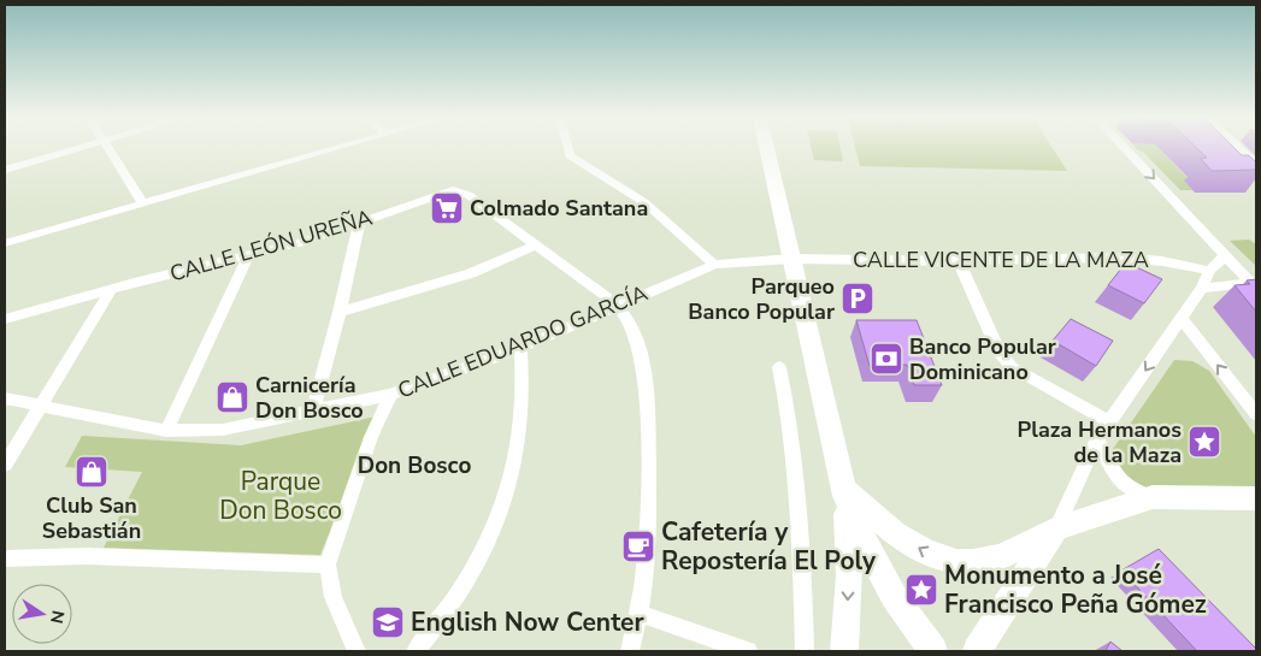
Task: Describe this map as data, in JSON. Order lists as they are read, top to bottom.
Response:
{
  "streets": {
    "street": ["CALLE LEÓN UREÑA", "CALLE VICENTE DE LA MAZA", "CALLE EDUARDO GARCÍA"]
  },
  "crossings": [
    ["CALLE LEÓN UREÑA", "CALLE EDUARDO GARCÍA"],
    ["CALLE VICENTE DE LA MAZA", "CALLE EDUARDO GARCÍA"]
  ],
  "districts": ["Don Bosco"],
  "parks": ["Parque Don Bosco"],
  "places": {
    "supermarket": ["Colmado Santana"],
    "parking": ["Parqueo Banco Popular"],
    "bank": ["Banco Popular Dominicano"],
    "shop": ["Carnicería Don Bosco", "Club San Sebastián"],
    "place": ["Plaza Hermanos de la Maza", "Monumento a José Francisco Peña Gómez"],
    "cafe": ["Cafetería y Repostería El Poly"],
    "school or university": ["English Now Center"]
  },
  "north": "right"
}
